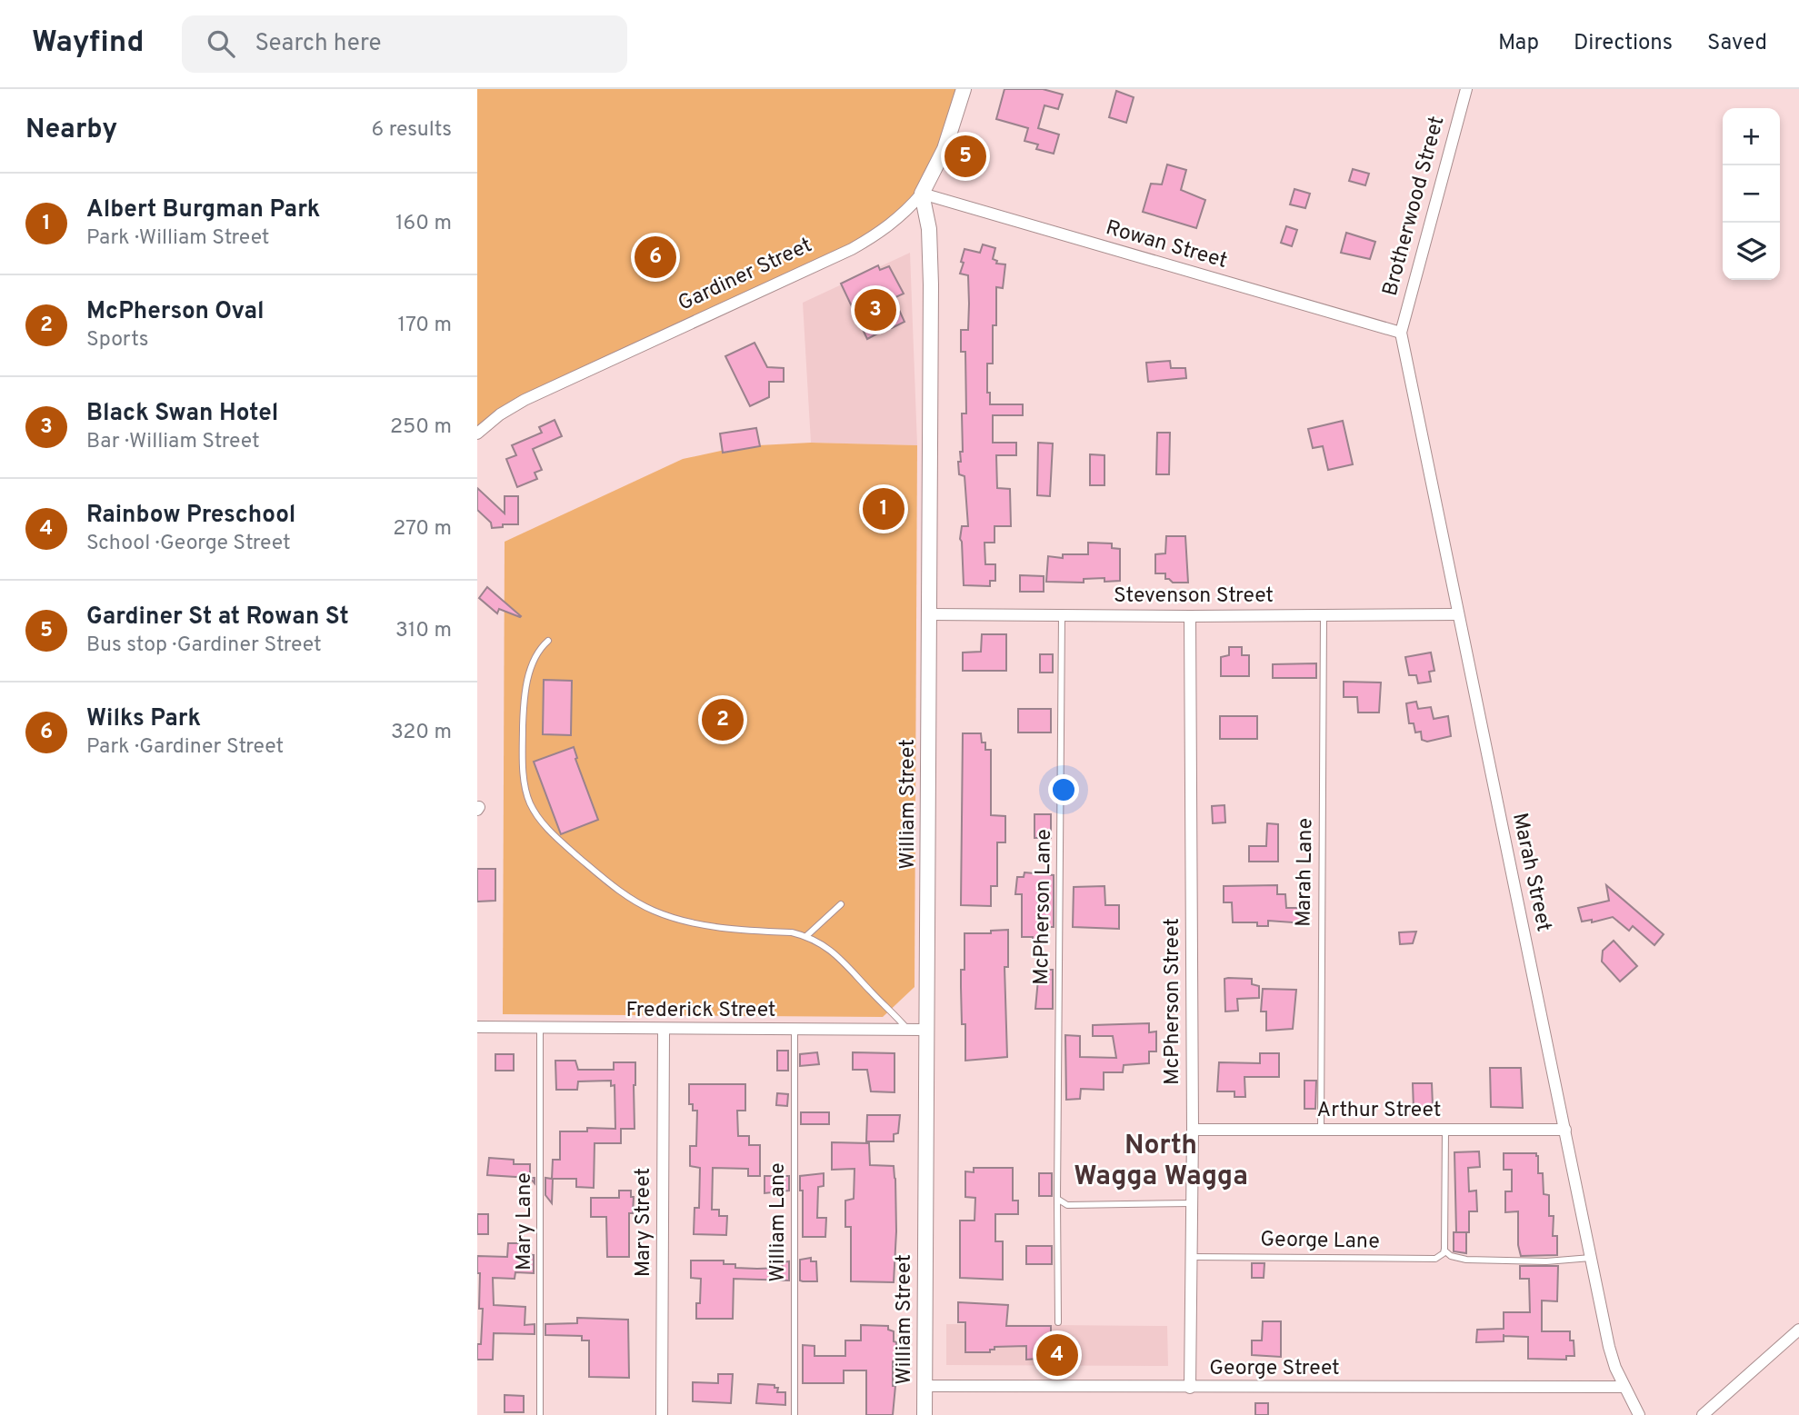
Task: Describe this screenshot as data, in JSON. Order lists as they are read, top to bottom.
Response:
{
  "streets": {
    "street": [
      "Brotherwood Street",
      "Rowan Street",
      "Gardiner Street",
      "Stevenson Street",
      "William Street",
      "Marah Street",
      "McPherson Street",
      "Frederick Street",
      "Arthur Street",
      "Mary Street",
      "George Street"
    ],
    "lane": [
      "Marah Lane",
      "McPherson Lane",
      "Mary Lane",
      "William Lane",
      "George Lane"
    ]
  },
  "crossings": [
    ["Brotherwood Street", "Rowan Street"],
    ["Brotherwood Street", "Marah Street"],
    ["Rowan Street", "Gardiner Street"],
    ["Rowan Street", "William Street"],
    ["Rowan Street", "Marah Street"],
    ["Gardiner Street", "William Street"],
    ["Stevenson Street", "William Street"],
    ["Stevenson Street", "Marah Lane"],
    ["Stevenson Street", "Marah Street"],
    ["Stevenson Street", "McPherson Lane"],
    ["Stevenson Street", "McPherson Street"],
    ["William Street", "Frederick Street"],
    ["William Street", "George Street"],
    ["Marah Lane", "Arthur Street"],
    ["Marah Street", "Arthur Street"],
    ["Marah Street", "George Street"],
    ["McPherson Street", "Arthur Street"],
    ["McPherson Street", "George Lane"],
    ["McPherson Street", "George Street"],
    ["Frederick Street", "Mary Lane"],
    ["Frederick Street", "Mary Street"],
    ["Frederick Street", "William Lane"]
  ],
  "districts": ["North Wagga Wagga"],
  "page": {
    "header": "Wayfind",
    "search": "Search here",
    "nav": ["Map", "Directions", "Saved"],
    "heading": ["Nearby", "6 results"],
    "map_buttons": ["+", "−"],
    "pins": [
      "5",
      "6",
      "3",
      "1",
      "2",
      "4"
    ],
    "list": [
      {
        "mark": "1",
        "name": "Albert Burgman Park",
        "note": "Park · William Street",
        "value": "160 m"
      },
      {
        "mark": "2",
        "name": "McPherson Oval",
        "note": "Sports",
        "value": "170 m"
      },
      {
        "mark": "3",
        "name": "Black Swan Hotel",
        "note": "Bar · William Street",
        "value": "250 m"
      },
      {
        "mark": "4",
        "name": "Rainbow Preschool",
        "note": "School · George Street",
        "value": "270 m"
      },
      {
        "mark": "5",
        "name": "Gardiner St at Rowan St",
        "note": "Bus stop · Gardiner Street",
        "value": "310 m"
      },
      {
        "mark": "6",
        "name": "Wilks Park",
        "note": "Park · Gardiner Street",
        "value": "320 m"
      }
    ]
  }
}
